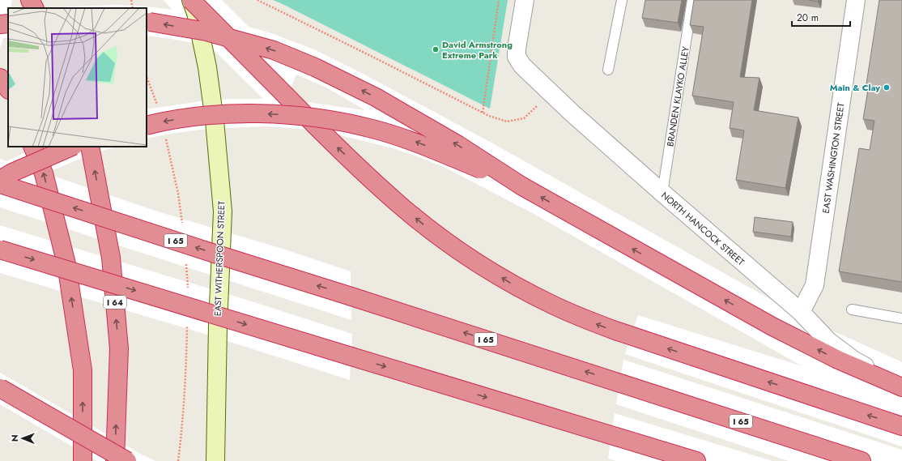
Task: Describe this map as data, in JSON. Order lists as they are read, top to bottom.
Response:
{
  "streets": {
    "highway": ["I 65", "I 64"],
    "street": ["EAST WASHINGTON STREET", "NORTH HANCOCK STREET", "EAST WITHERSPOON STREET"],
    "lane": ["BRANDEN KLAYKO ALLEY"]
  },
  "crossings": [
    ["BRANDEN KLAYKO ALLEY", "NORTH HANCOCK STREET"],
    ["EAST WASHINGTON STREET", "NORTH HANCOCK STREET"]
  ],
  "places": ["David Armstrong Extreme Park", "Main & Clay"],
  "scale_bar": "20 m",
  "north": "left"
}
